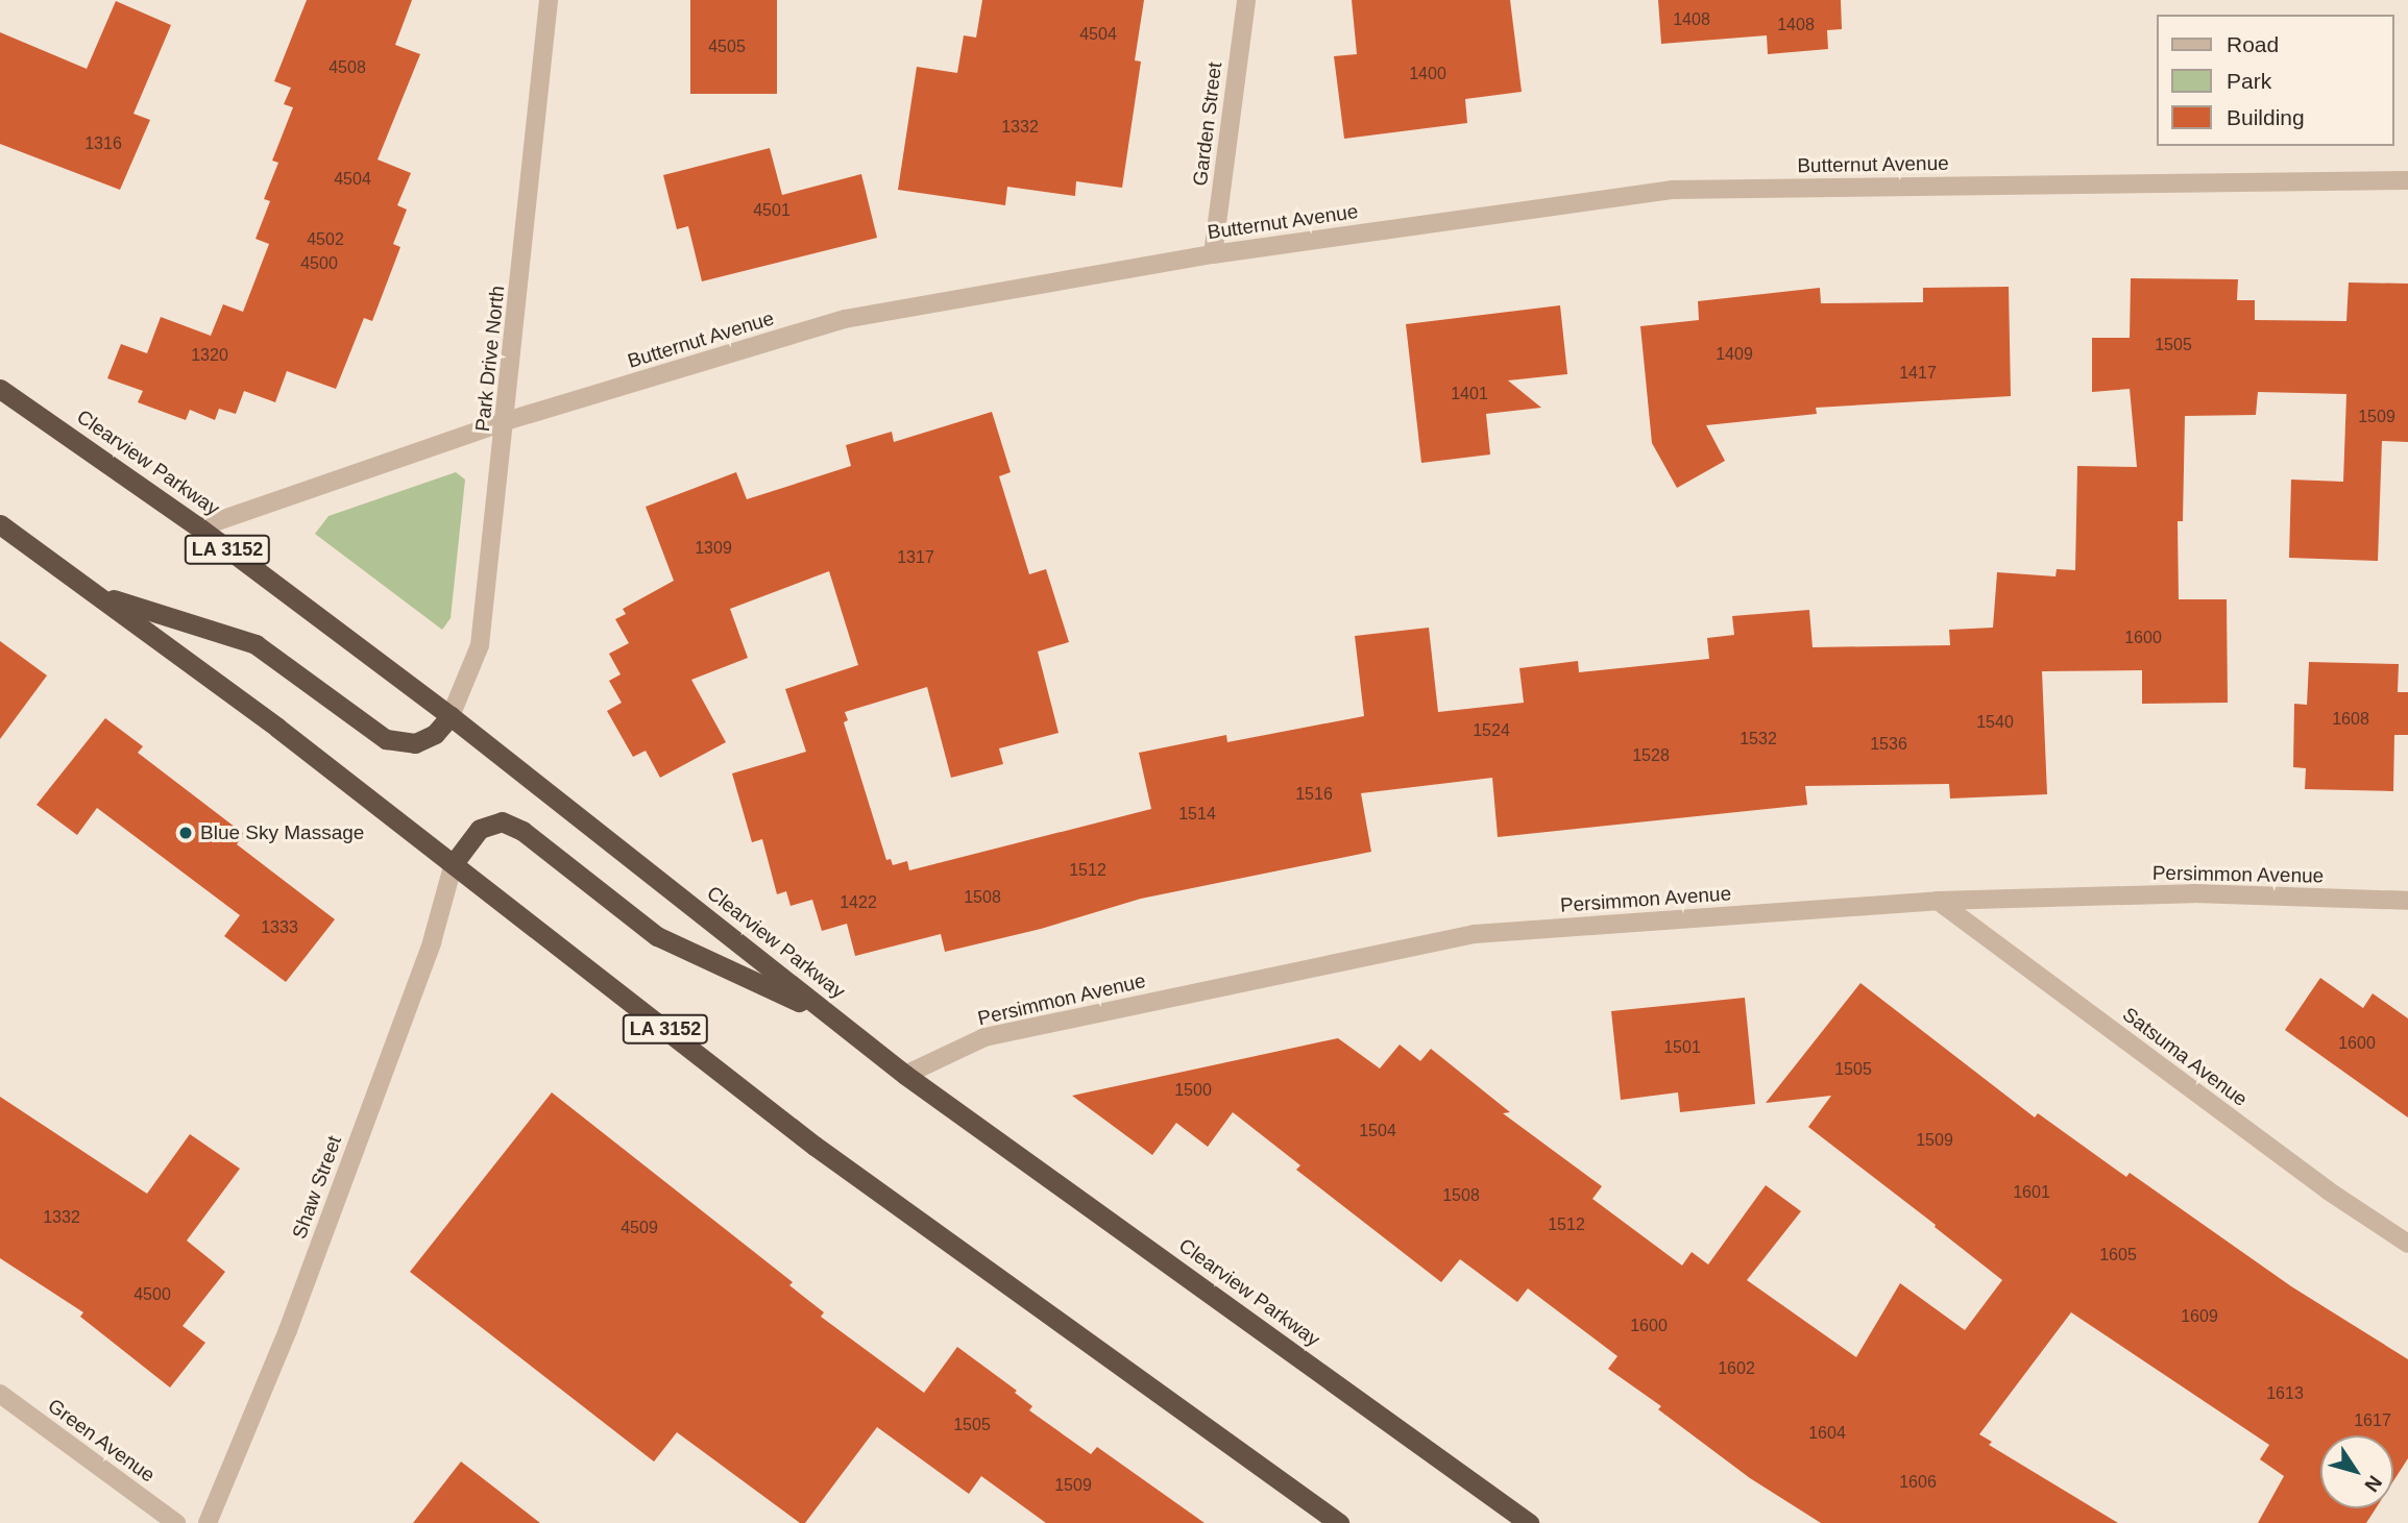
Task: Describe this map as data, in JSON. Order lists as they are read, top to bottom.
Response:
{
  "streets": {
    "highway": ["Clearview Parkway", "LA 3152"],
    "street": [
      "Garden Street",
      "Butternut Avenue",
      "Park Drive North",
      "Persimmon Avenue",
      "Satsuma Avenue",
      "Shaw Street",
      "Green Avenue"
    ]
  },
  "crossings": [
    ["Garden Street", "Butternut Avenue"],
    ["Butternut Avenue", "Park Drive North"],
    ["Butternut Avenue", "Clearview Parkway"],
    ["Park Drive North", "Clearview Parkway"],
    ["Clearview Parkway", "Persimmon Avenue"],
    ["LA 3152", "Shaw Street"],
    ["Persimmon Avenue", "Satsuma Avenue"]
  ],
  "places": ["Blue Sky Massage"],
  "house_numbers": [
    "1408",
    "1408",
    "4504",
    "4505",
    "4508",
    "1400",
    "1332",
    "1316",
    "4504",
    "4501",
    "4502",
    "4500",
    "1505",
    "1409",
    "1320",
    "1417",
    "1401",
    "1509",
    "1309",
    "1317",
    "1600",
    "1608",
    "1540",
    "1524",
    "1532",
    "1536",
    "1528",
    "1516",
    "1514",
    "1512",
    "1508",
    "1422",
    "1333",
    "1600",
    "1501",
    "1505",
    "1500",
    "1504",
    "1509",
    "1601",
    "1508",
    "1332",
    "1512",
    "4509",
    "1605",
    "4500",
    "1609",
    "1600",
    "1602",
    "1613",
    "1617",
    "1505",
    "1604",
    "1606",
    "1509"
  ],
  "legend": ["Road", "Park", "Building"],
  "north": "bottom right"
}
